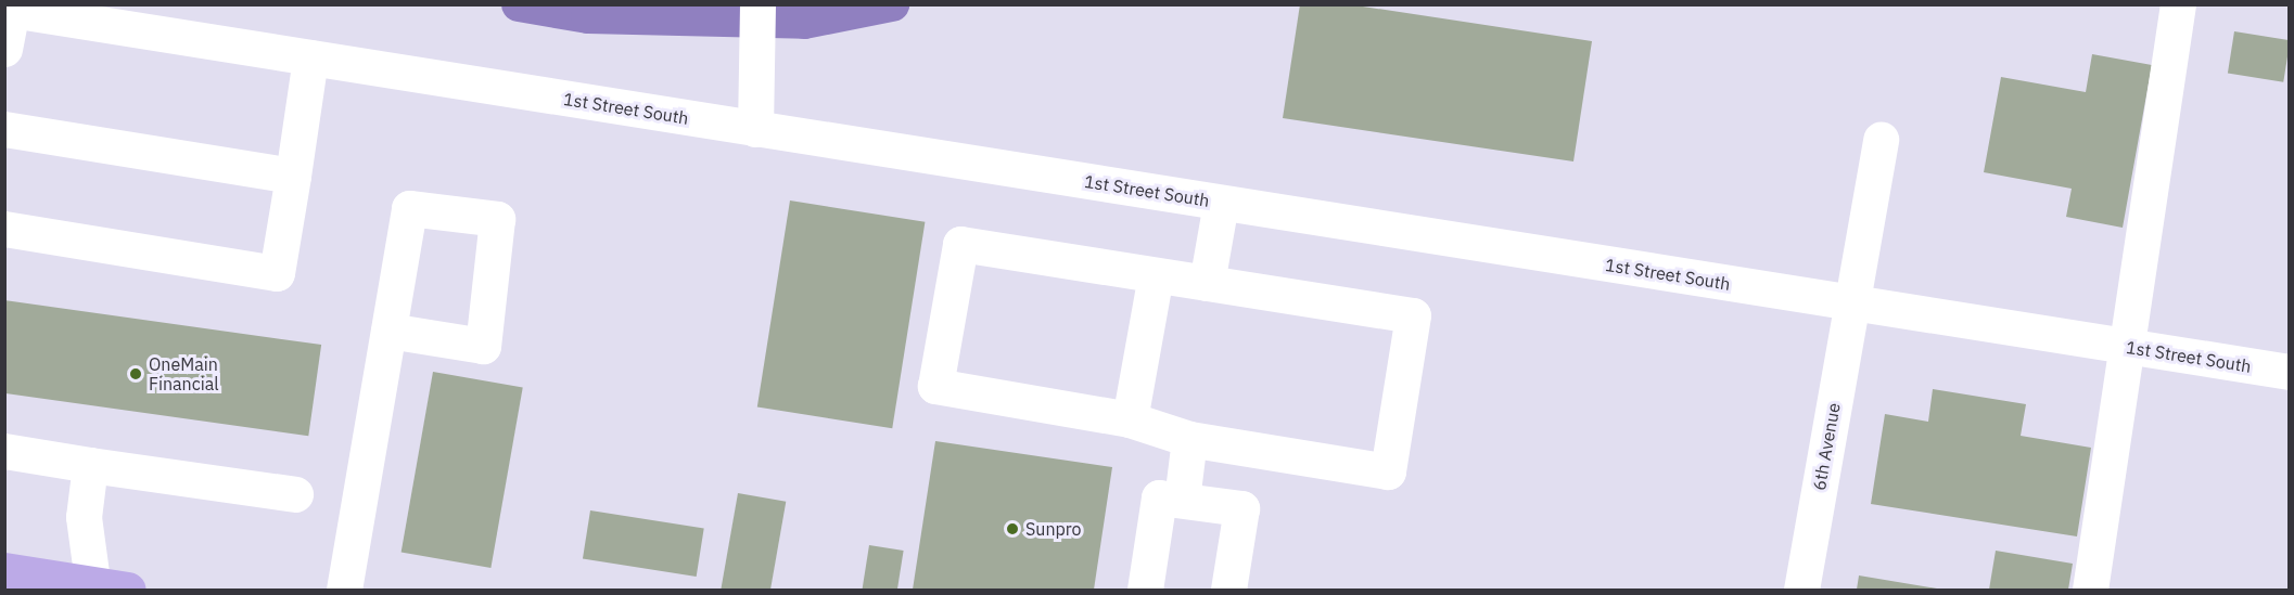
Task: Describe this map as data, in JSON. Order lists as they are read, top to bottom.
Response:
{
  "streets": {
    "street": ["1st Street South", "6th Avenue"]
  },
  "crossings": [
    ["1st Street South", "6th Avenue"]
  ],
  "places": ["OneMain Financial", "Sunpro"]
}
